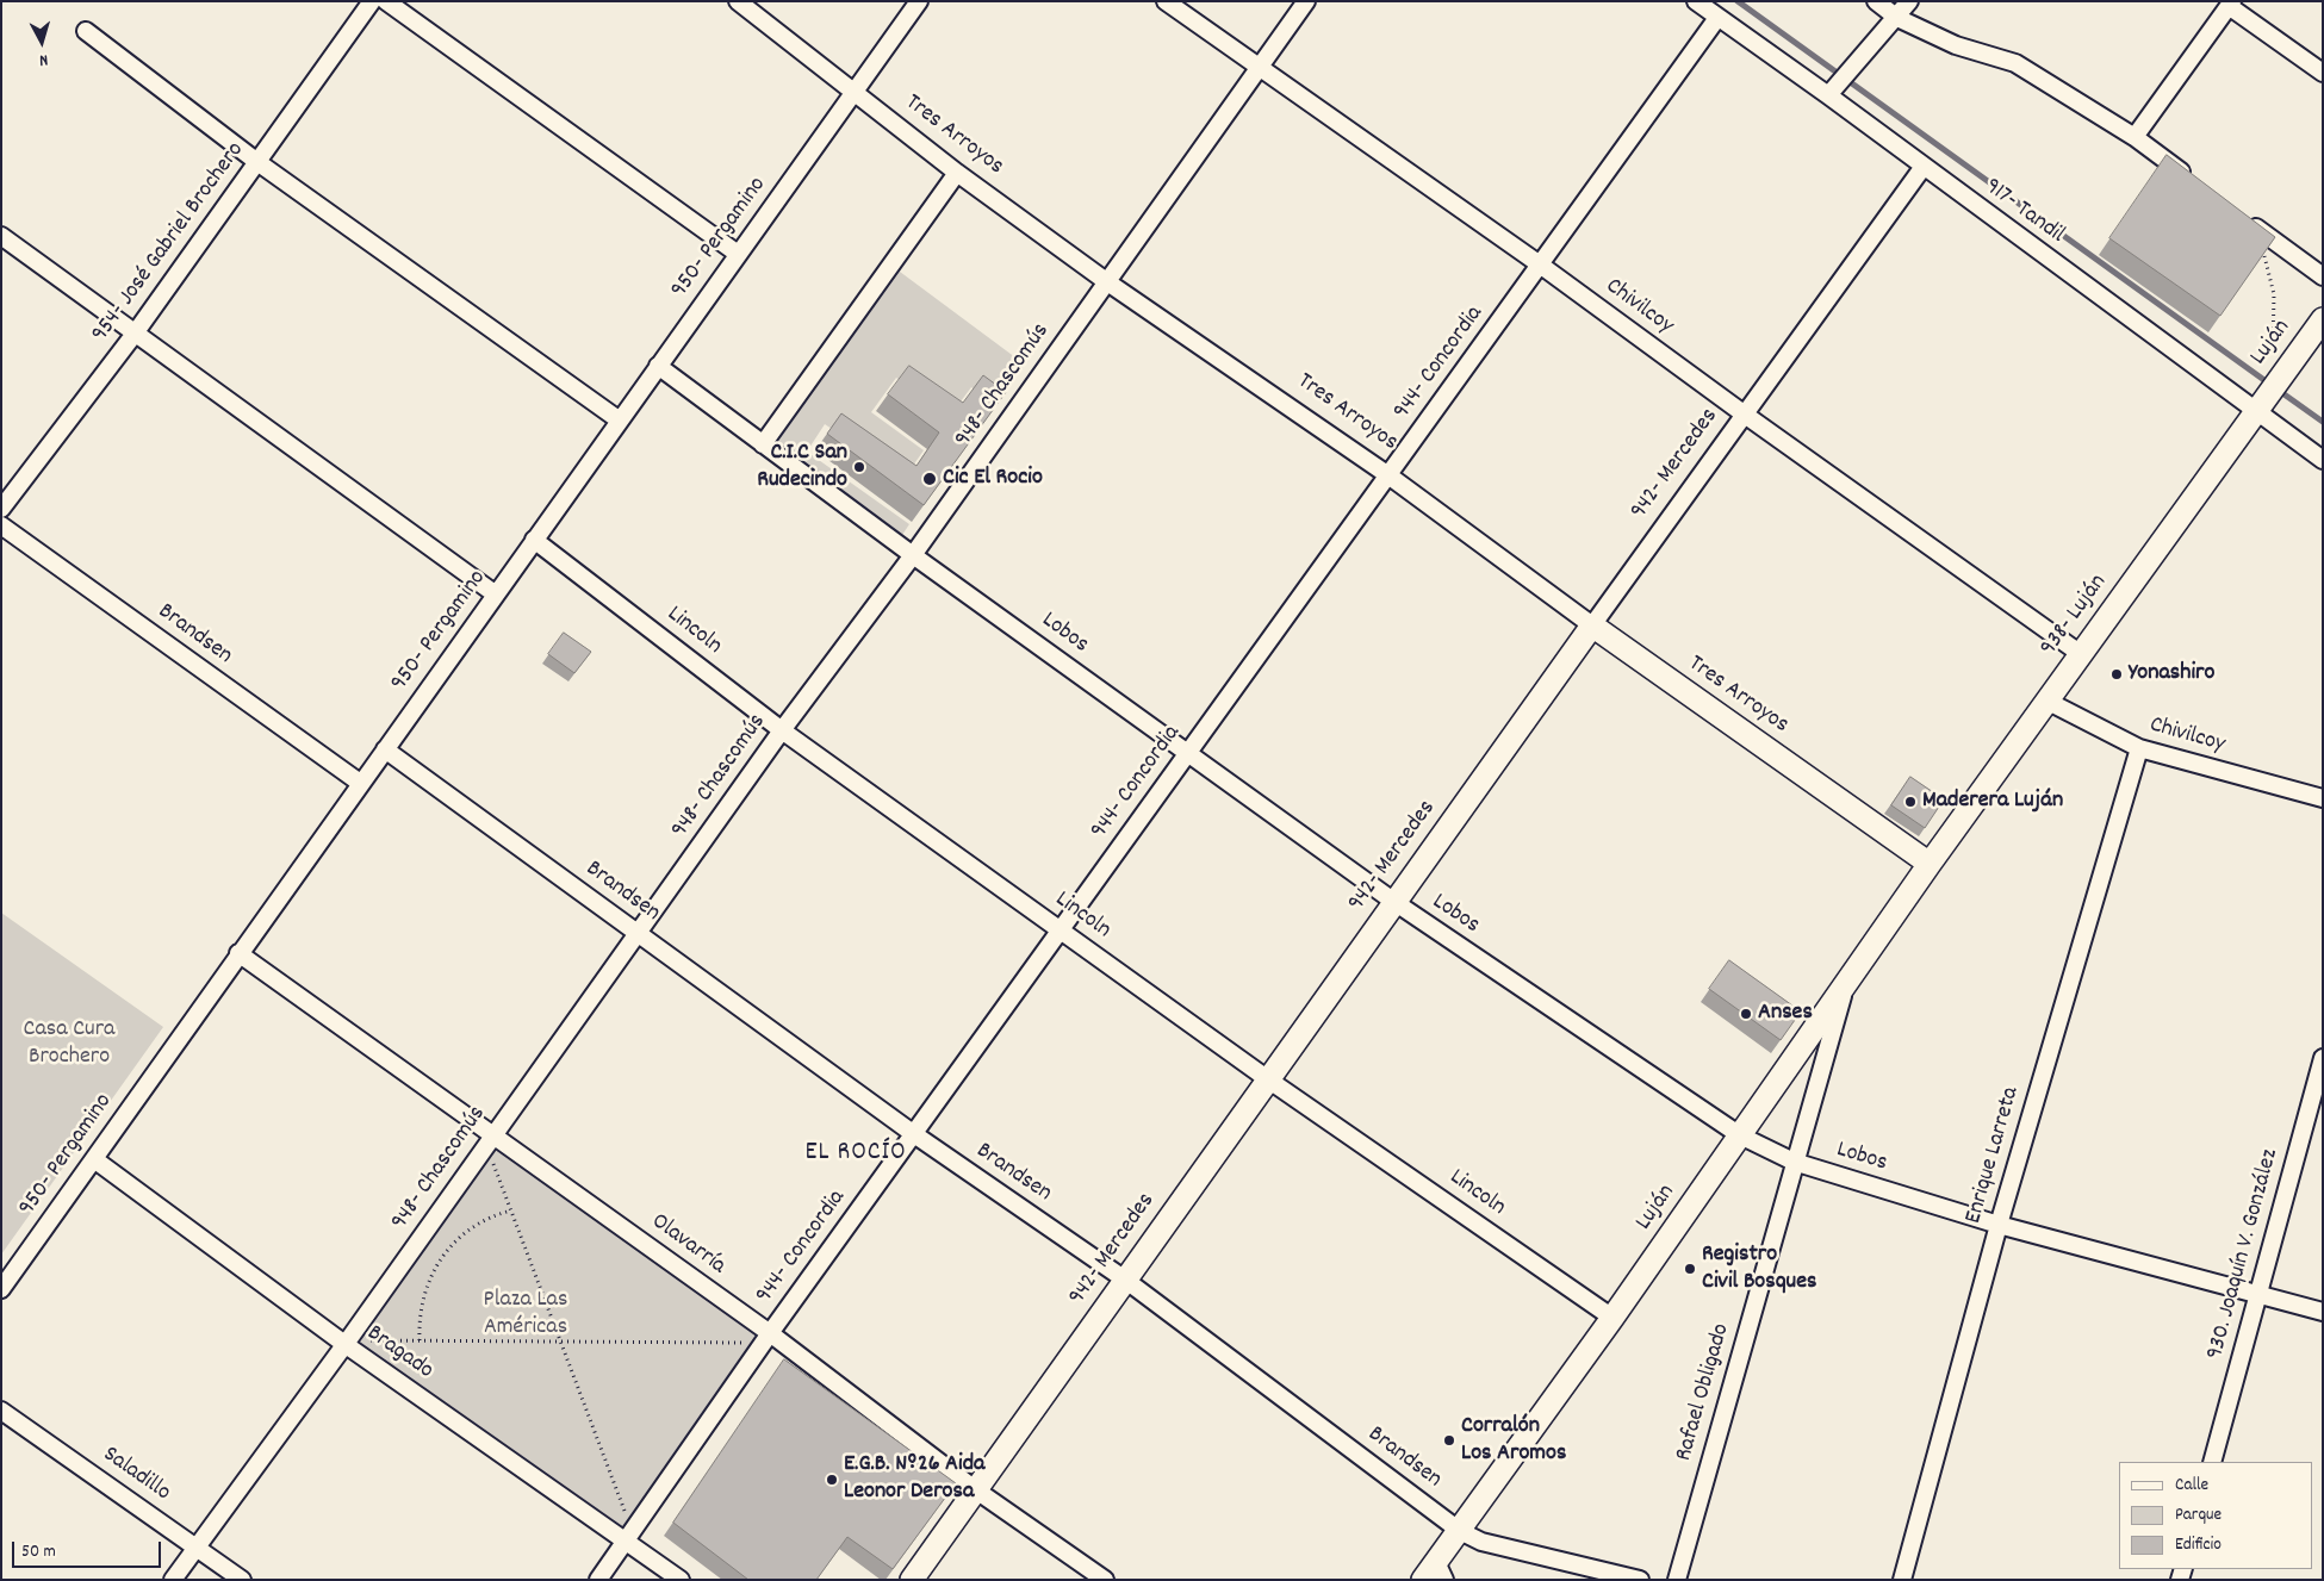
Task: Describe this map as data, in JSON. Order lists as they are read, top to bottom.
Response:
{
  "streets": {
    "main road": [
      "Tres Arroyos",
      "Luján",
      "942- Mercedes",
      "938- Luján"
    ],
    "street": [
      "917- Tandil",
      "950- Pergamino",
      "954- José Gabriel Brochero",
      "Chivilcoy",
      "944- Concordia",
      "948- Chascomús",
      "Lincoln",
      "Lobos",
      "Brandsen",
      "Enrique Larreta",
      "Olavarría",
      "930. Joaquín V. González",
      "Bragado",
      "Rafael Obligado",
      "Saladillo"
    ]
  },
  "crossings": [
    ["Tres Arroyos", "950- Pergamino"],
    ["Tres Arroyos", "Luján"],
    ["Tres Arroyos", "944- Concordia"],
    ["Tres Arroyos", "948- Chascomús"],
    ["Tres Arroyos", "942- Mercedes"],
    ["Tres Arroyos", "938- Luján"],
    ["917- Tandil", "Luján"],
    ["917- Tandil", "944- Concordia"],
    ["917- Tandil", "942- Mercedes"],
    ["917- Tandil", "938- Luján"],
    ["950- Pergamino", "Lincoln"],
    ["950- Pergamino", "Lobos"],
    ["950- Pergamino", "Brandsen"],
    ["950- Pergamino", "Olavarría"],
    ["950- Pergamino", "Bragado"],
    ["Chivilcoy", "944- Concordia"],
    ["Chivilcoy", "948- Chascomús"],
    ["Chivilcoy", "942- Mercedes"],
    ["Chivilcoy", "938- Luján"],
    ["Chivilcoy", "Enrique Larreta"],
    ["Luján", "938- Luján"],
    ["Luján", "Lincoln"],
    ["Luján", "Lobos"],
    ["Luján", "Brandsen"],
    ["Luján", "Rafael Obligado"],
    ["944- Concordia", "Lincoln"],
    ["944- Concordia", "Lobos"],
    ["944- Concordia", "Brandsen"],
    ["944- Concordia", "Olavarría"],
    ["944- Concordia", "Bragado"],
    ["948- Chascomús", "Lincoln"],
    ["948- Chascomús", "Lobos"],
    ["948- Chascomús", "Brandsen"],
    ["948- Chascomús", "Olavarría"],
    ["948- Chascomús", "Bragado"],
    ["948- Chascomús", "Saladillo"],
    ["942- Mercedes", "Lincoln"],
    ["942- Mercedes", "Lobos"],
    ["942- Mercedes", "Brandsen"],
    ["942- Mercedes", "Olavarría"],
    ["Lobos", "Enrique Larreta"],
    ["Lobos", "930. Joaquín V. González"],
    ["Lobos", "Rafael Obligado"]
  ],
  "districts": ["EL ROCÍO"],
  "parks": ["Casa Cura Brochero", "Plaza Las Américas"],
  "places": [
    "C.I.C San Rudecindo",
    "Cic El Rocio",
    "Yonashiro",
    "Maderera Luján",
    "Anses",
    "Registro Civil Bosques",
    "Corralón Los Aromos",
    "E.G.B. Nº26 Aida Leonor Derosa"
  ],
  "legend": ["Calle", "Parque", "Edificio"],
  "scale_bar": "50 m",
  "north": "bottom"
}
